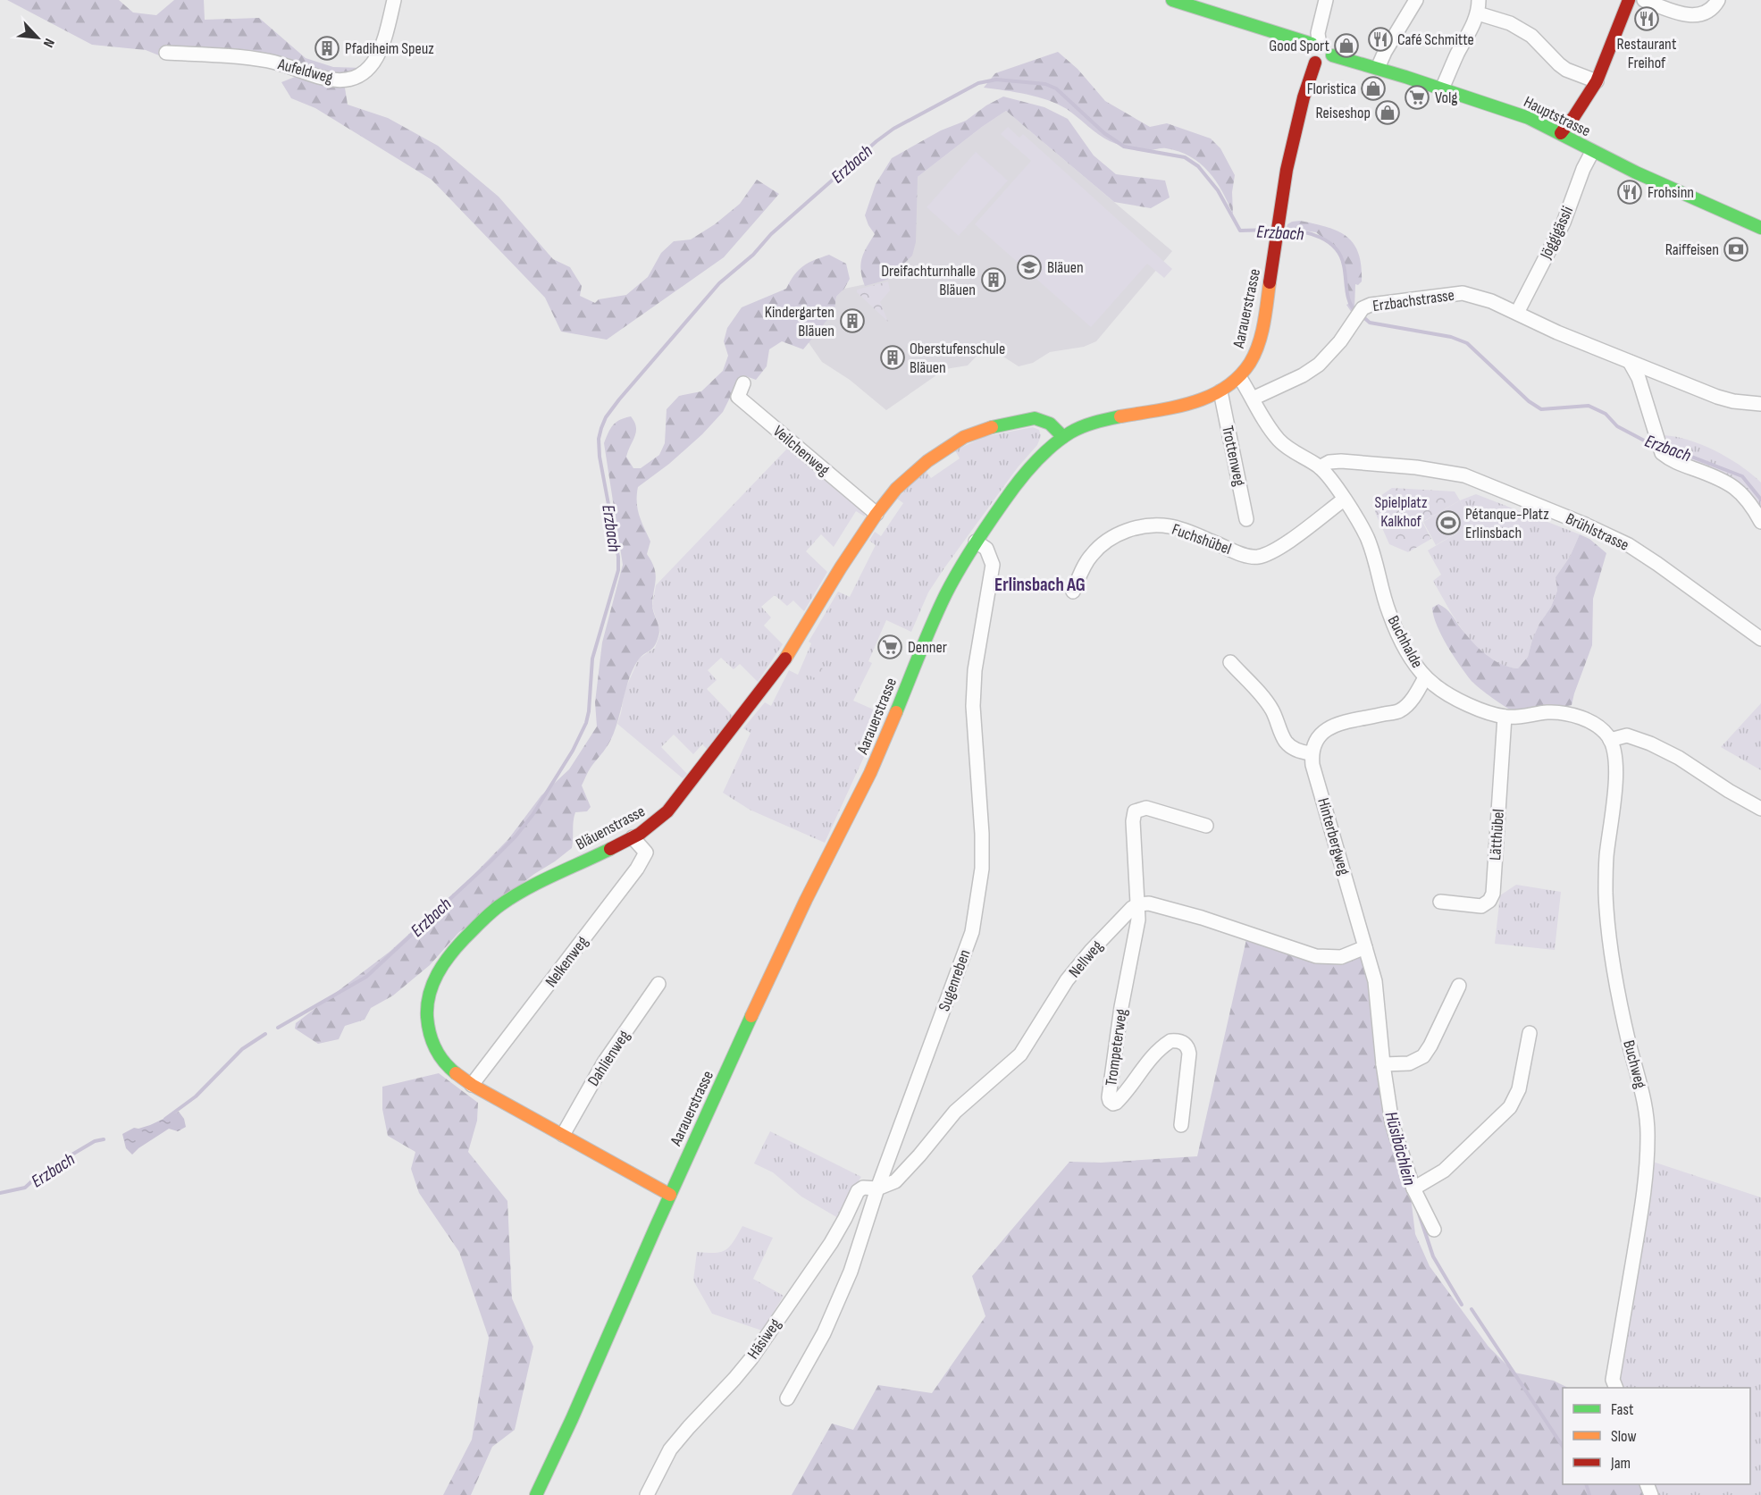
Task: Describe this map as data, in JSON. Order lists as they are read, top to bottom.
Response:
{
  "streets": {
    "main road": ["Hauptstrasse", "Aarauerstrasse", "Bläuenstrasse"],
    "street": [
      "Aufeldweg",
      "Jöggigässli",
      "Erzbachstrasse",
      "Veilchenweg",
      "Trottenweg",
      "Brühlstrasse",
      "Fuchshübel",
      "Buchhalde",
      "Lätthübel",
      "Hinterbergweg",
      "Nellweg",
      "Nelkenweg",
      "Sugenreben",
      "Trompeterweg",
      "Dahlienweg",
      "Buchweg",
      "Häsiweg"
    ]
  },
  "crossings": [
    ["Hauptstrasse", "Jöggigässli"],
    ["Hauptstrasse", "Aarauerstrasse"],
    ["Jöggigässli", "Erzbachstrasse"],
    ["Erzbachstrasse", "Buchhalde"],
    ["Aarauerstrasse", "Trottenweg"],
    ["Aarauerstrasse", "Buchhalde"],
    ["Aarauerstrasse", "Bläuenstrasse"],
    ["Aarauerstrasse", "Sugenreben"],
    ["Veilchenweg", "Bläuenstrasse"],
    ["Brühlstrasse", "Buchhalde"],
    ["Fuchshübel", "Buchhalde"],
    ["Buchhalde", "Lätthübel"],
    ["Buchhalde", "Buchweg"],
    ["Bläuenstrasse", "Nelkenweg"],
    ["Bläuenstrasse", "Dahlienweg"],
    ["Nellweg", "Sugenreben"],
    ["Nellweg", "Trompeterweg"],
    ["Nellweg", "Häsiweg"],
    ["Sugenreben", "Häsiweg"]
  ],
  "districts": ["Erlinsbach AG"],
  "water": ["Erzbach", "Hüsibächlein"],
  "parks": ["Spielplatz Kalkhof"],
  "places": {
    "restaurant": ["Restaurant Freihof", "Café Schmitte", "Frohsinn"],
    "shop": ["Good Sport", "Floristica", "Reiseshop"],
    "building": [
      "Pfadiheim Speuz",
      "Dreifachturnhalle Bläuen",
      "Kindergarten Bläuen",
      "Oberstufenschule Bläuen"
    ],
    "supermarket": ["Volg", "Denner"],
    "bank": ["Raiffeisen"],
    "school or university": ["Bläuen"],
    "sports": ["Pétanque-Platz Erlinsbach"]
  },
  "legend": ["Fast", "Slow", "Jam"],
  "north": "bottom right"
}
